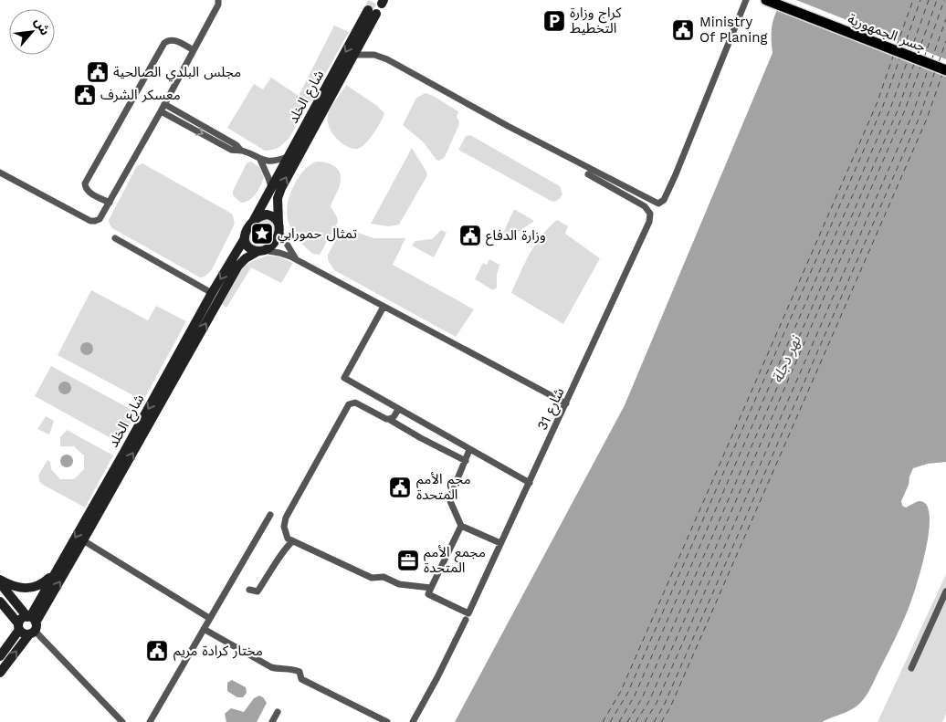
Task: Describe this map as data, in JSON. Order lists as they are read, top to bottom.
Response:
{
  "streets": {
    "main road": ["جسر الجمهورية", "شارع الخلد"],
    "street": ["شارع 31"]
  },
  "water": ["نهر دجلة"],
  "places": {
    "parking": ["كراج وزارة التخطيط"],
    "public building": [
      "Ministry Of Planing",
      "مجلس البلدي الصالحية",
      "معسكر الشرف",
      "وزارة الدفاع",
      "مجم الأمم المتحدة",
      "مختار كرادة مريم"
    ],
    "place": ["تمثال حمورابي"],
    "office": ["مجمع الأمم المتحدة"]
  },
  "north": "top right"
}
